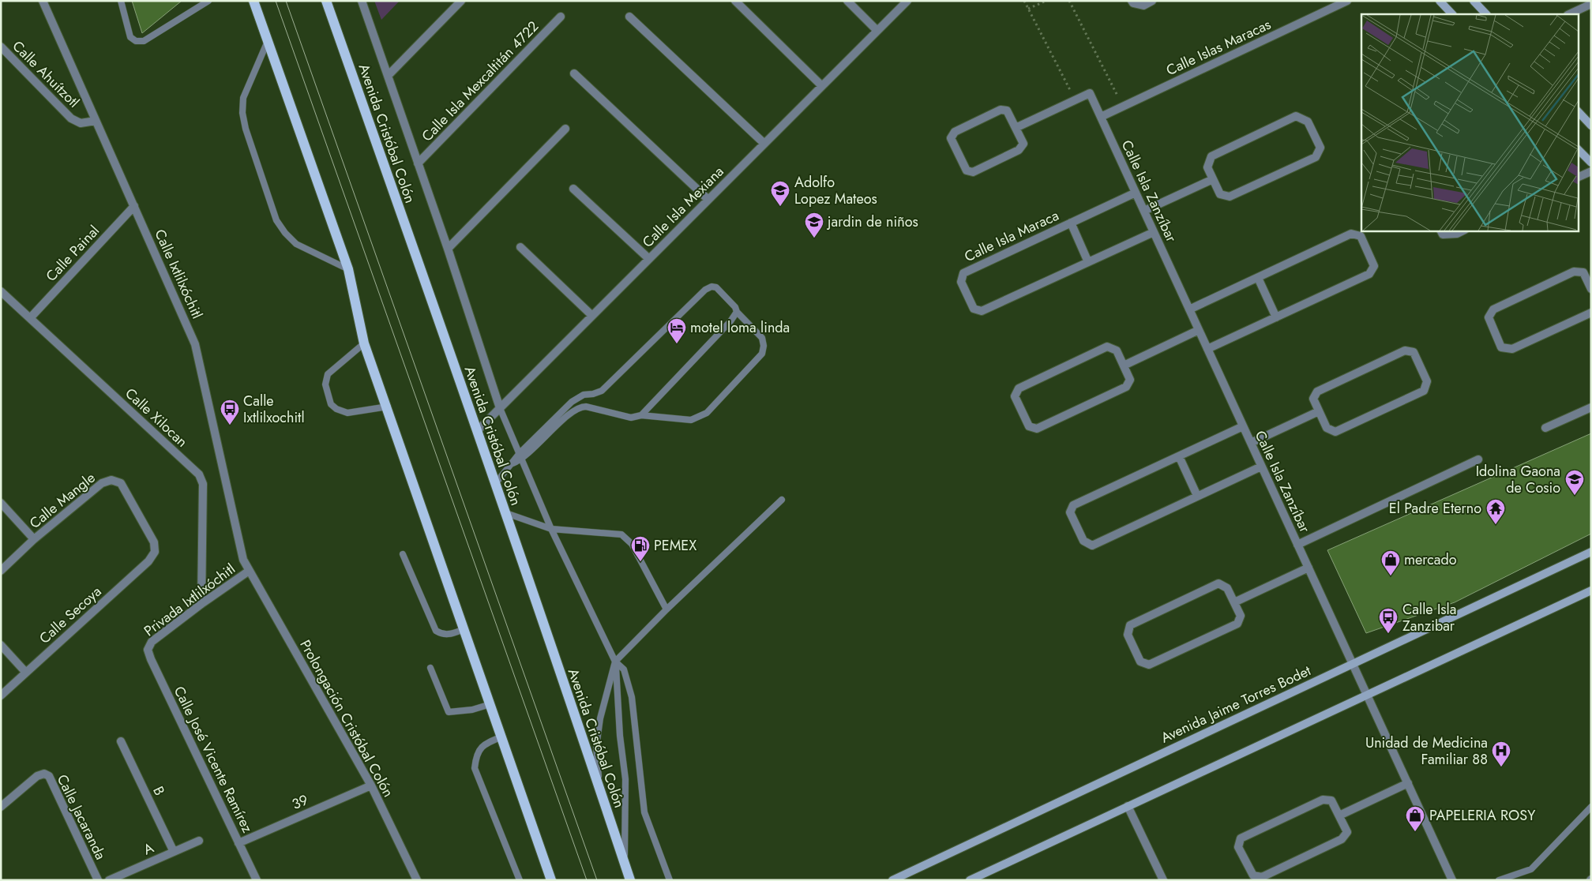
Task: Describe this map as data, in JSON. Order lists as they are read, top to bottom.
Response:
{
  "streets": {
    "main road": ["Avenida Cristóbal Colón"],
    "street": [
      "Calle Islas Maracas",
      "Calle Ahuítzotl",
      "Calle Isla Mexcaltitán 4722",
      "Calle Isla Zanzíbar",
      "Calle Isla Mexiana",
      "Calle Isla Maraca",
      "Calle Painal",
      "Calle Ixtlilxóchitl",
      "Calle Xilocan",
      "Calle Mangle",
      "Privada Ixtlilxóchitl",
      "Calle Secoya",
      "Avenida Jaime Torres Bodet",
      "Prolongación Cristóbal Colón",
      "Calle José Vicente Ramírez",
      "B",
      "39",
      "Calle Jacaranda",
      "A"
    ]
  },
  "crossings": [
    ["Calle Islas Maracas", "Calle Isla Zanzíbar"],
    ["Calle Ahuítzotl", "Calle Ixtlilxóchitl"],
    ["Avenida Cristóbal Colón", "Calle Isla Mexiana"],
    ["Calle Isla Zanzíbar", "Calle Isla Maraca"],
    ["Calle Isla Zanzíbar", "Avenida Jaime Torres Bodet"],
    ["Calle Painal", "Calle Ixtlilxóchitl"],
    ["Calle Painal", "Calle Xilocan"],
    ["Calle Ixtlilxóchitl", "Privada Ixtlilxóchitl"],
    ["Calle Ixtlilxóchitl", "Prolongación Cristóbal Colón"],
    ["Calle Xilocan", "Privada Ixtlilxóchitl"],
    ["Calle Mangle", "Calle Secoya"],
    ["Privada Ixtlilxóchitl", "Prolongación Cristóbal Colón"],
    ["Privada Ixtlilxóchitl", "Calle José Vicente Ramírez"],
    ["Prolongación Cristóbal Colón", "39"],
    ["Calle José Vicente Ramírez", "39"],
    ["B", "A"]
  ],
  "places": {
    "school or university": ["Adolfo Lopez Mateos", "jardin de niños", "Idolina Gaona de Cosio"],
    "hotel": ["motel loma linda"],
    "bus stop": ["Calle Ixtlilxochitl", "Calle Isla Zanzibar"],
    "temple": ["El Padre Eterno"],
    "fuel station": ["PEMEX"],
    "shop": ["mercado", "PAPELERIA ROSY"],
    "hospital": ["Unidad de Medicina Familiar 88"]
  }
}
